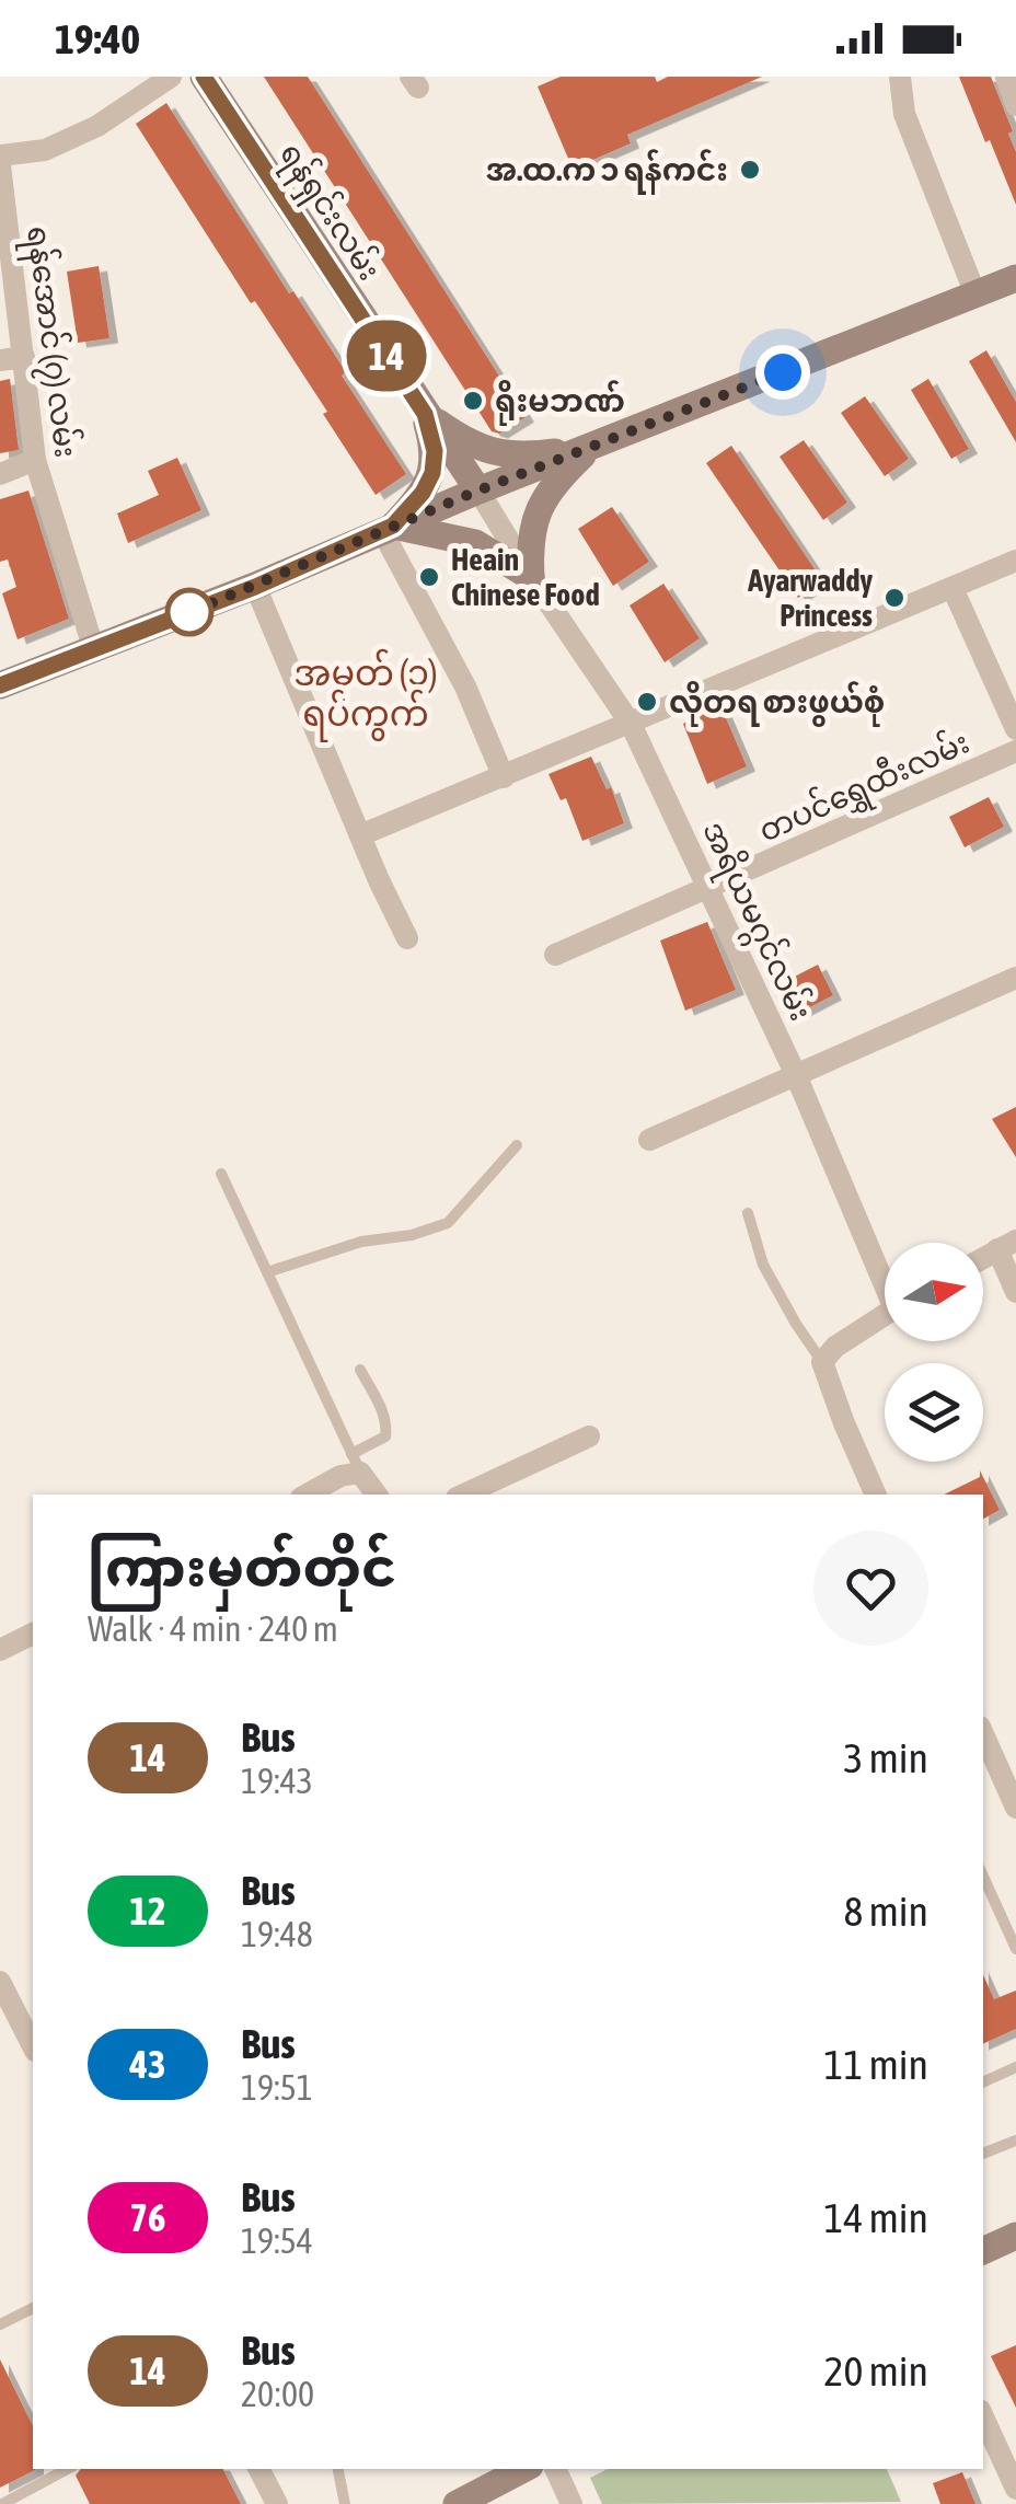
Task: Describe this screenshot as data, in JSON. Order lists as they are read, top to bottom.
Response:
{
  "streets": {
    "main road": ["ရန်ရှင်းလမ်း"],
    "street": ["ရန်အောင် (၇) လမ်း", "တပင်ရွှေထီးလမ်း", "အရိယမဂ္ဂင်လမ်း"]
  },
  "crossings": [
    ["ရန်ရှင်းလမ်း", "အရိယမဂ္ဂင်လမ်း"],
    ["တပင်ရွှေထီးလမ်း", "အရိယမဂ္ဂင်လမ်း"]
  ],
  "districts": ["အမှတ် (၁) ရပ်ကွက်"],
  "places": [
    "အ.ထ.က ၁ ရန်ကင်း",
    "ရိုးမဘဏ်",
    "Heain Chinese Food",
    "Ayarwaddy Princess",
    "လိုတရ စားဖွယ်စုံ"
  ],
  "lines": ["bus line 14"],
  "north": "right",
  "page": {
    "status": "19:40",
    "on_map": "14",
    "heading": ["ကြားမှတ်တိုင်", "Walk · 4 min · 240 m"],
    "list": [
      {
        "mark": "14",
        "name": "Bus",
        "note": "19:43",
        "value": "3 min"
      },
      {
        "mark": "12",
        "name": "Bus",
        "note": "19:48",
        "value": "8 min"
      },
      {
        "mark": "43",
        "name": "Bus",
        "note": "19:51",
        "value": "11 min"
      },
      {
        "mark": "76",
        "name": "Bus",
        "note": "19:54",
        "value": "14 min"
      },
      {
        "mark": "14",
        "name": "Bus",
        "note": "20:00",
        "value": "20 min"
      }
    ]
  }
}
